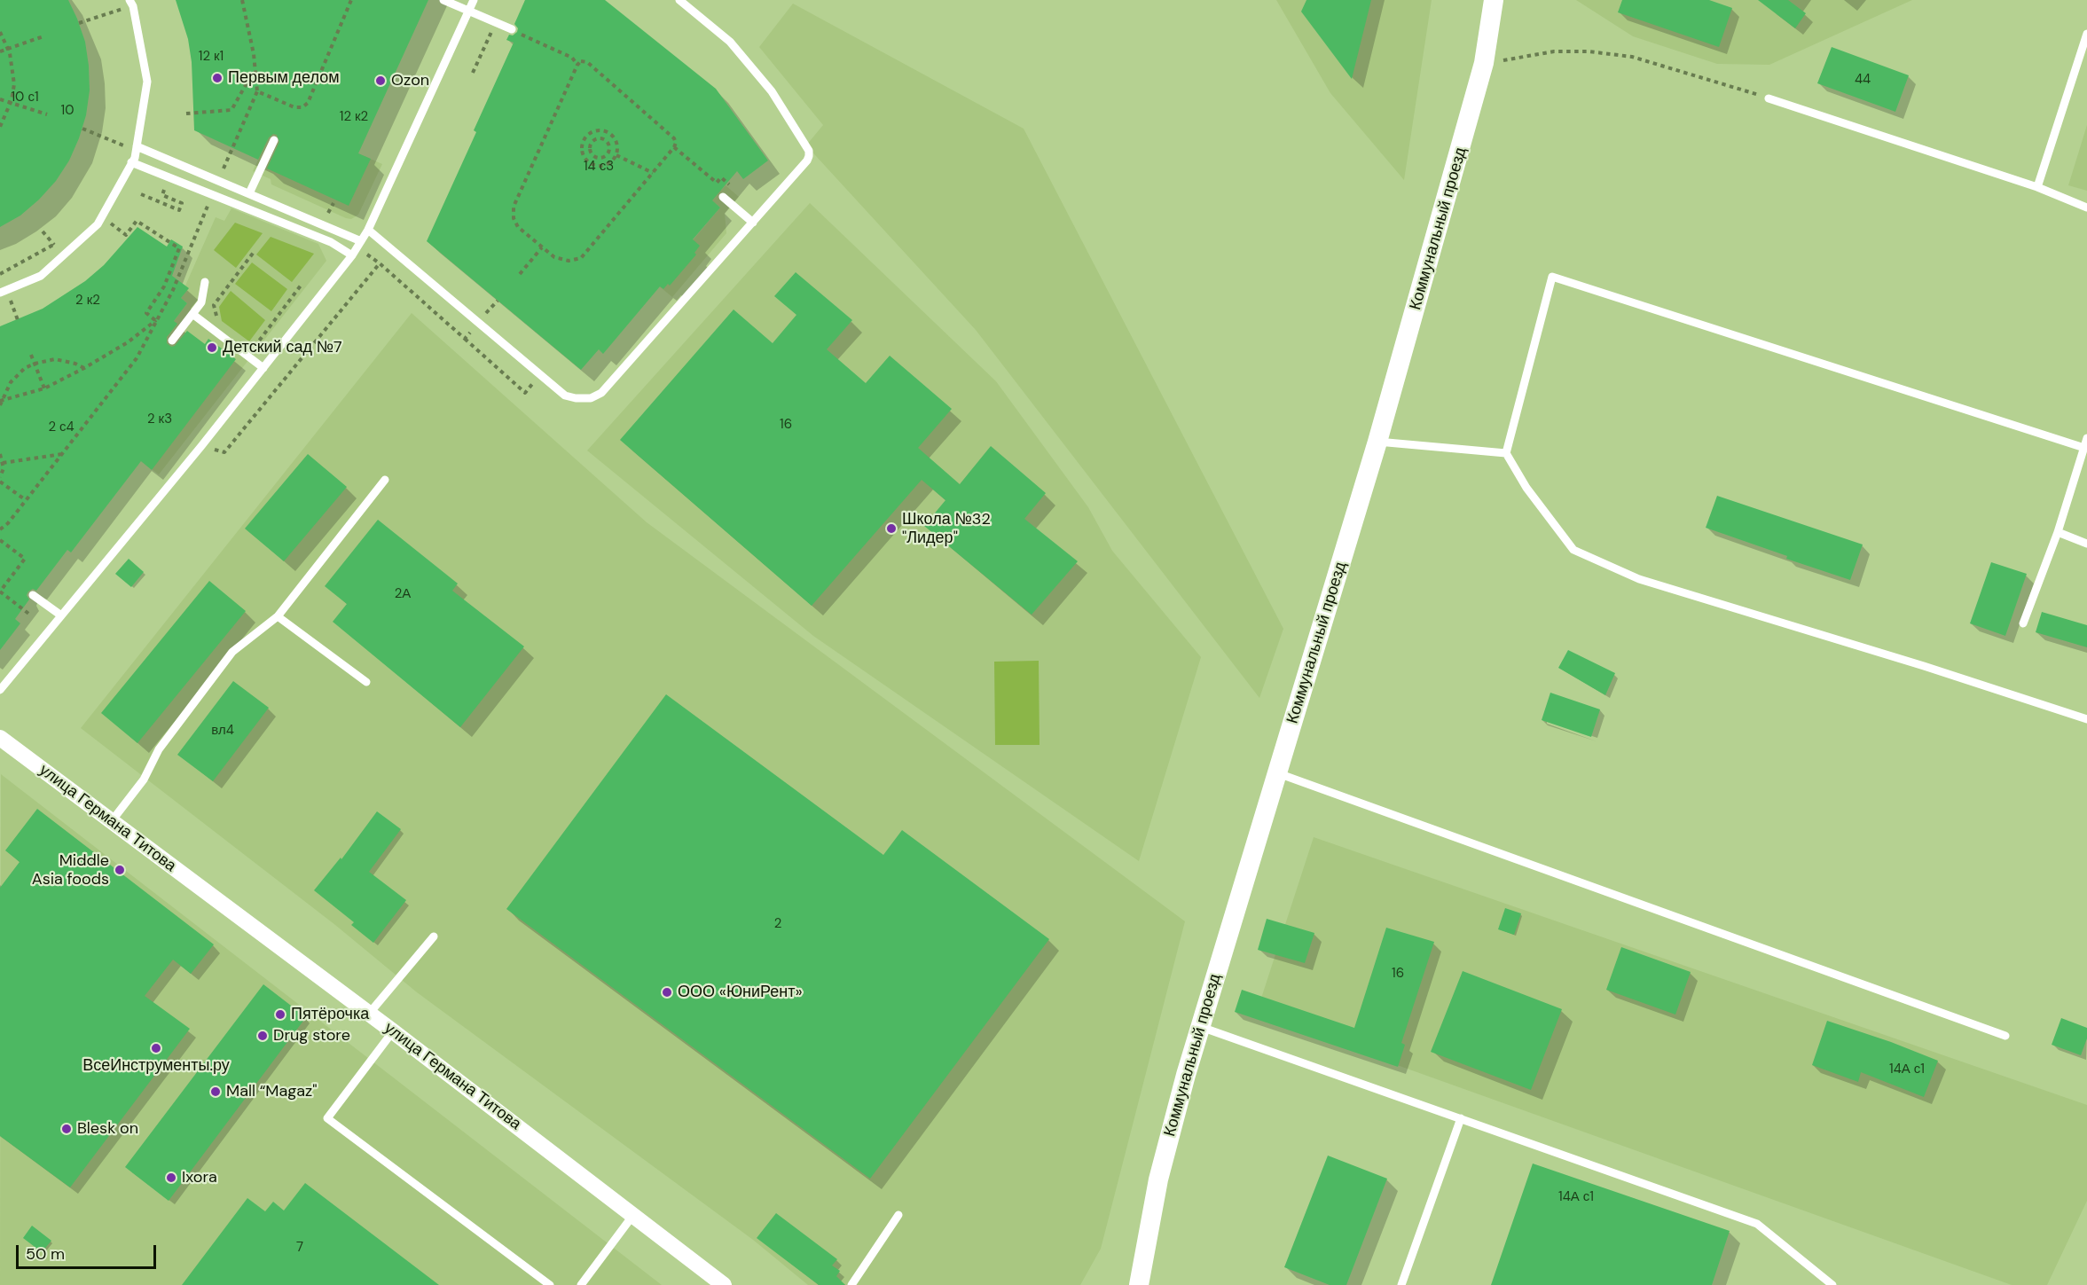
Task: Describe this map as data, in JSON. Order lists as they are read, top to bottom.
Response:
{
  "streets": {
    "street": ["Коммунальный проезд", "улица Германа Титова"]
  },
  "places": [
    "Первым делом",
    "Ozon",
    "Детский сад №7",
    "Школа №32 \"Лидер\"",
    "Middle Asia foods",
    "ООО «ЮниРент»",
    "Пятёрочка",
    "Drug store",
    "ВсеИнструменты.ру",
    "Mall “Magaz\"",
    "Blesk on",
    "Ixora"
  ],
  "house_numbers": [
    "12 к1",
    "44",
    "10 с1",
    "10",
    "12 к2",
    "14 с3",
    "2 к2",
    "2 к3",
    "16",
    "2 с4",
    "2А",
    "вл4",
    "2",
    "16",
    "14А с1",
    "14А с1",
    "7"
  ],
  "scale_bar": "50 m"
}
